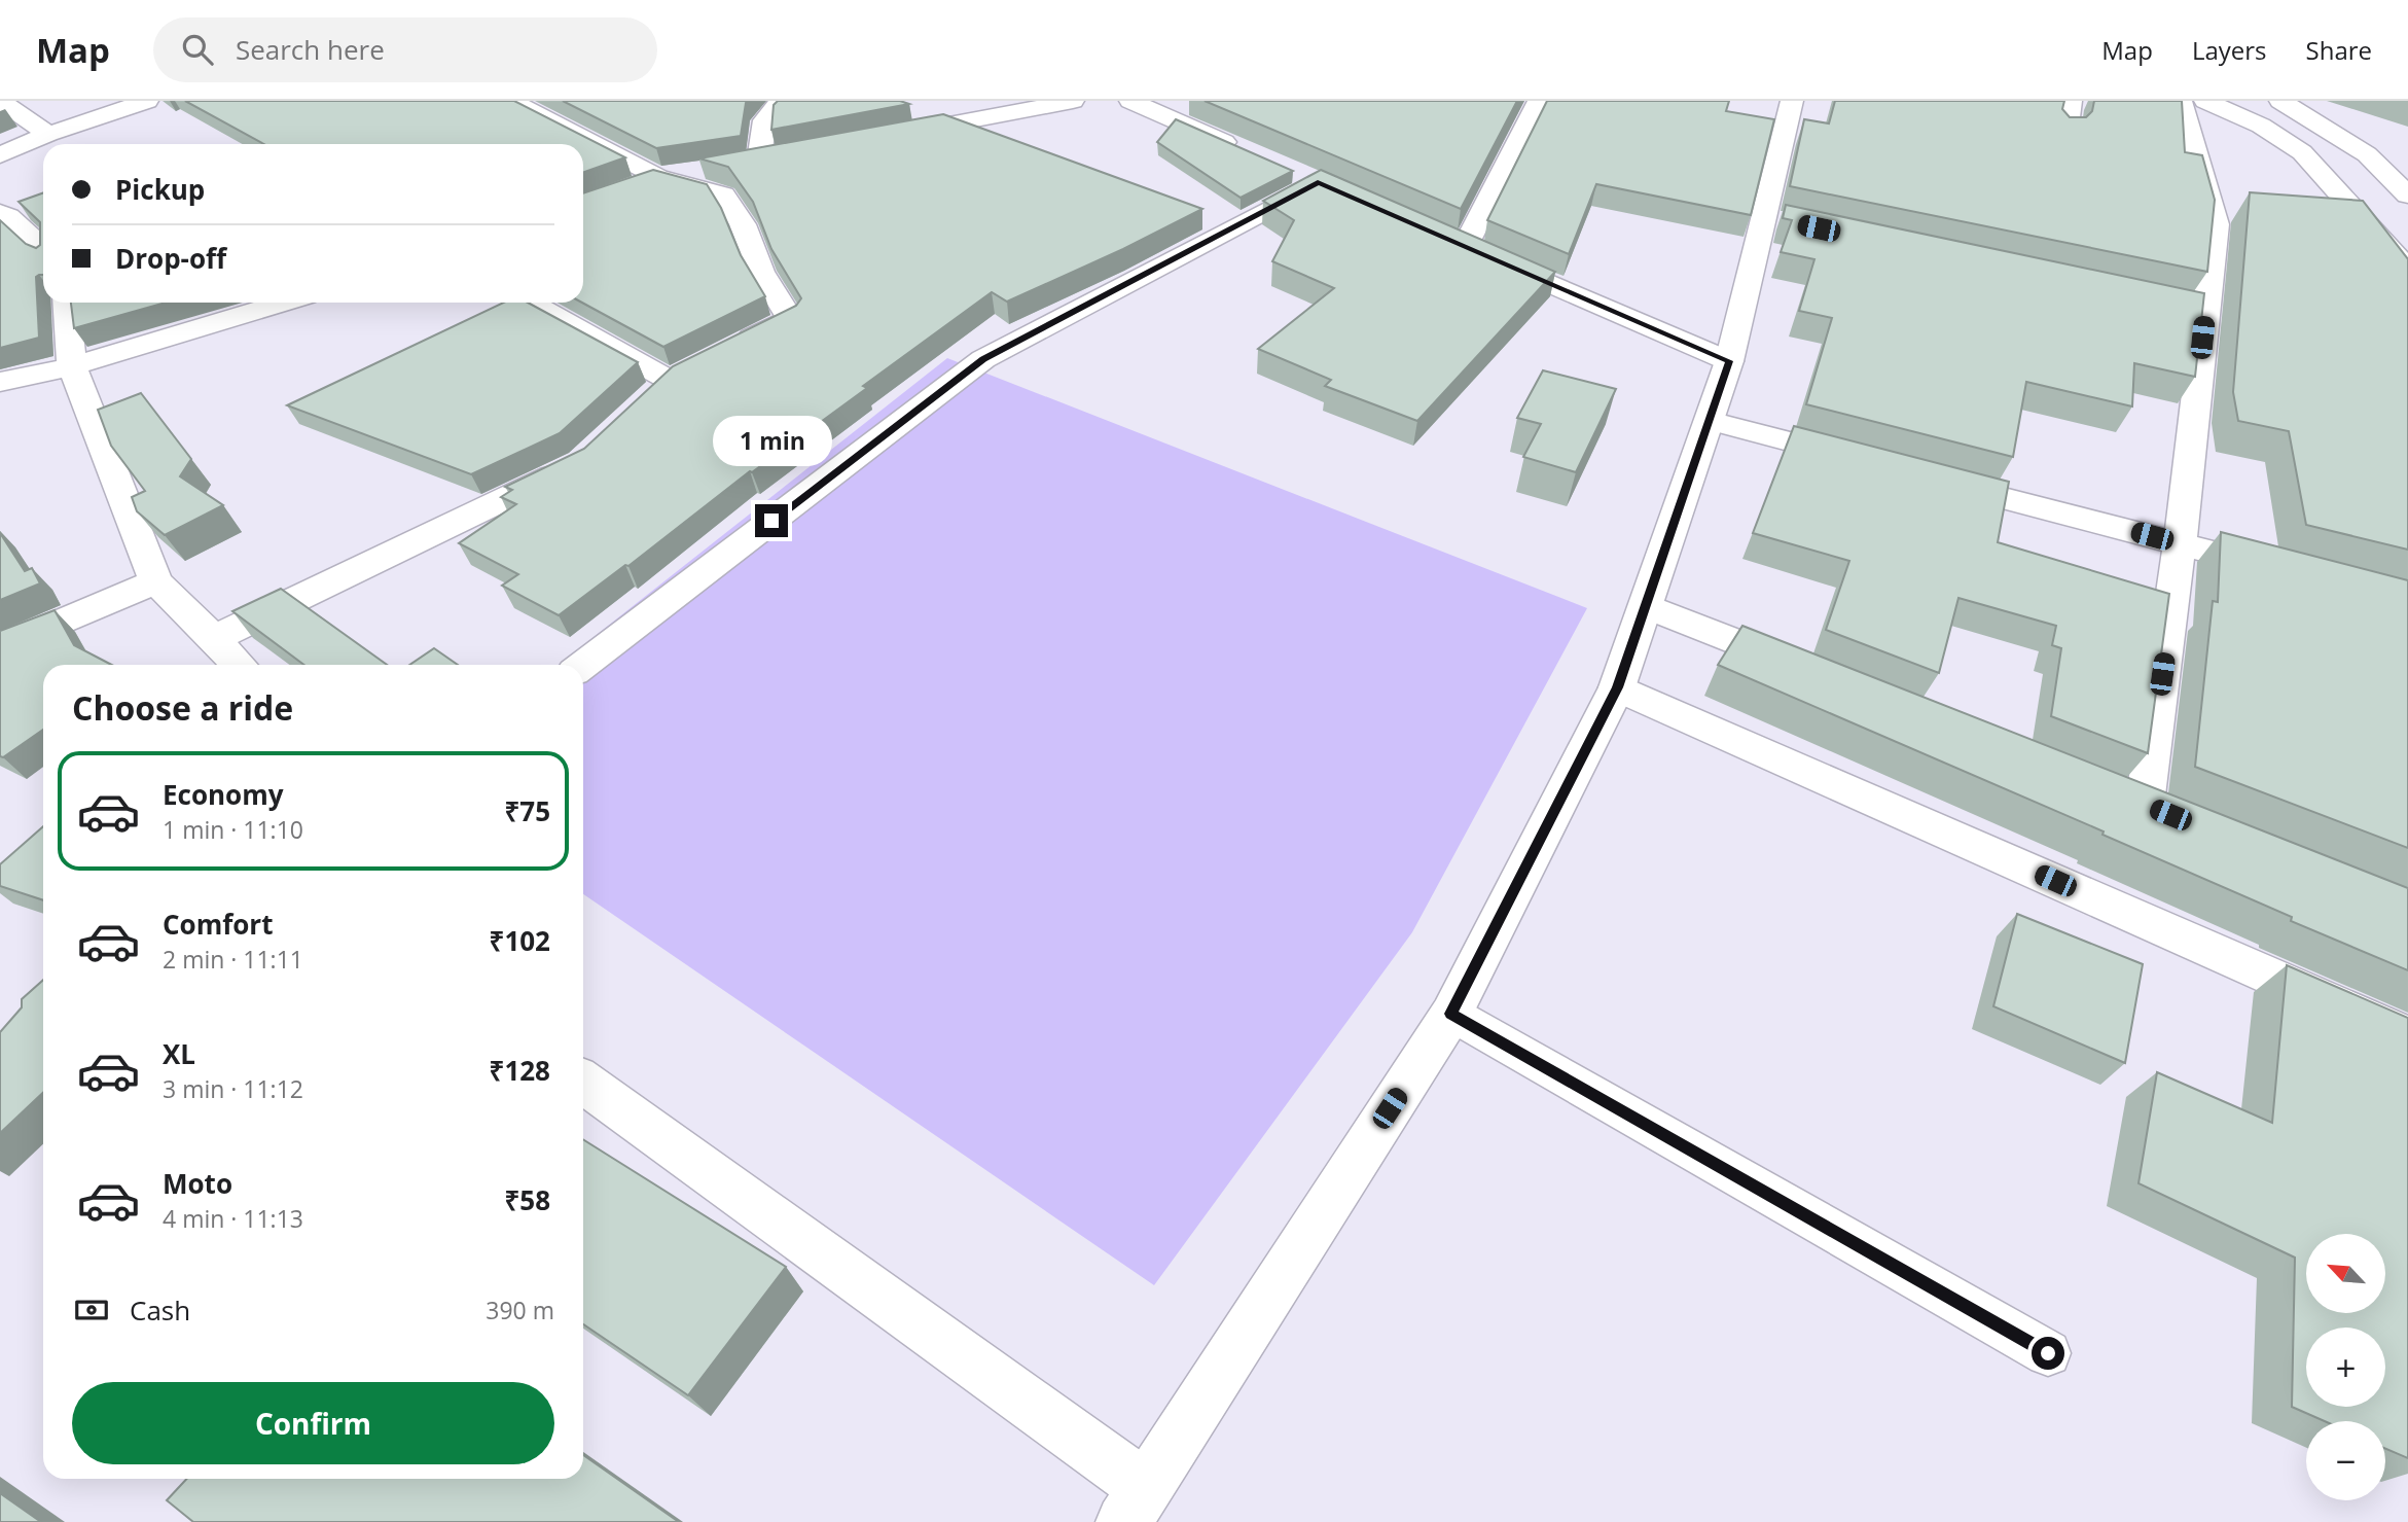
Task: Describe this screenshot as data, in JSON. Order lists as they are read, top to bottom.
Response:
{
  "north": "top left",
  "page": {
    "header": "Map",
    "search": "Search here",
    "nav": ["Map", "Layers", "Share"],
    "banner": ["Pickup", "Drop-off"],
    "bubble": "1 min",
    "heading": "Choose a ride",
    "list": [
      {
        "name": "Economy",
        "note": "1 min · 11:10",
        "value": "₹75"
      },
      {
        "name": "Comfort",
        "note": "2 min · 11:11",
        "value": "₹102"
      },
      {
        "name": "XL",
        "note": "3 min · 11:12",
        "value": "₹128"
      },
      {
        "name": "Moto",
        "note": "4 min · 11:13",
        "value": "₹58"
      }
    ],
    "map_buttons": ["+", "−"],
    "pay": ["Cash", "390 m"],
    "buttons": "Confirm"
  }
}
